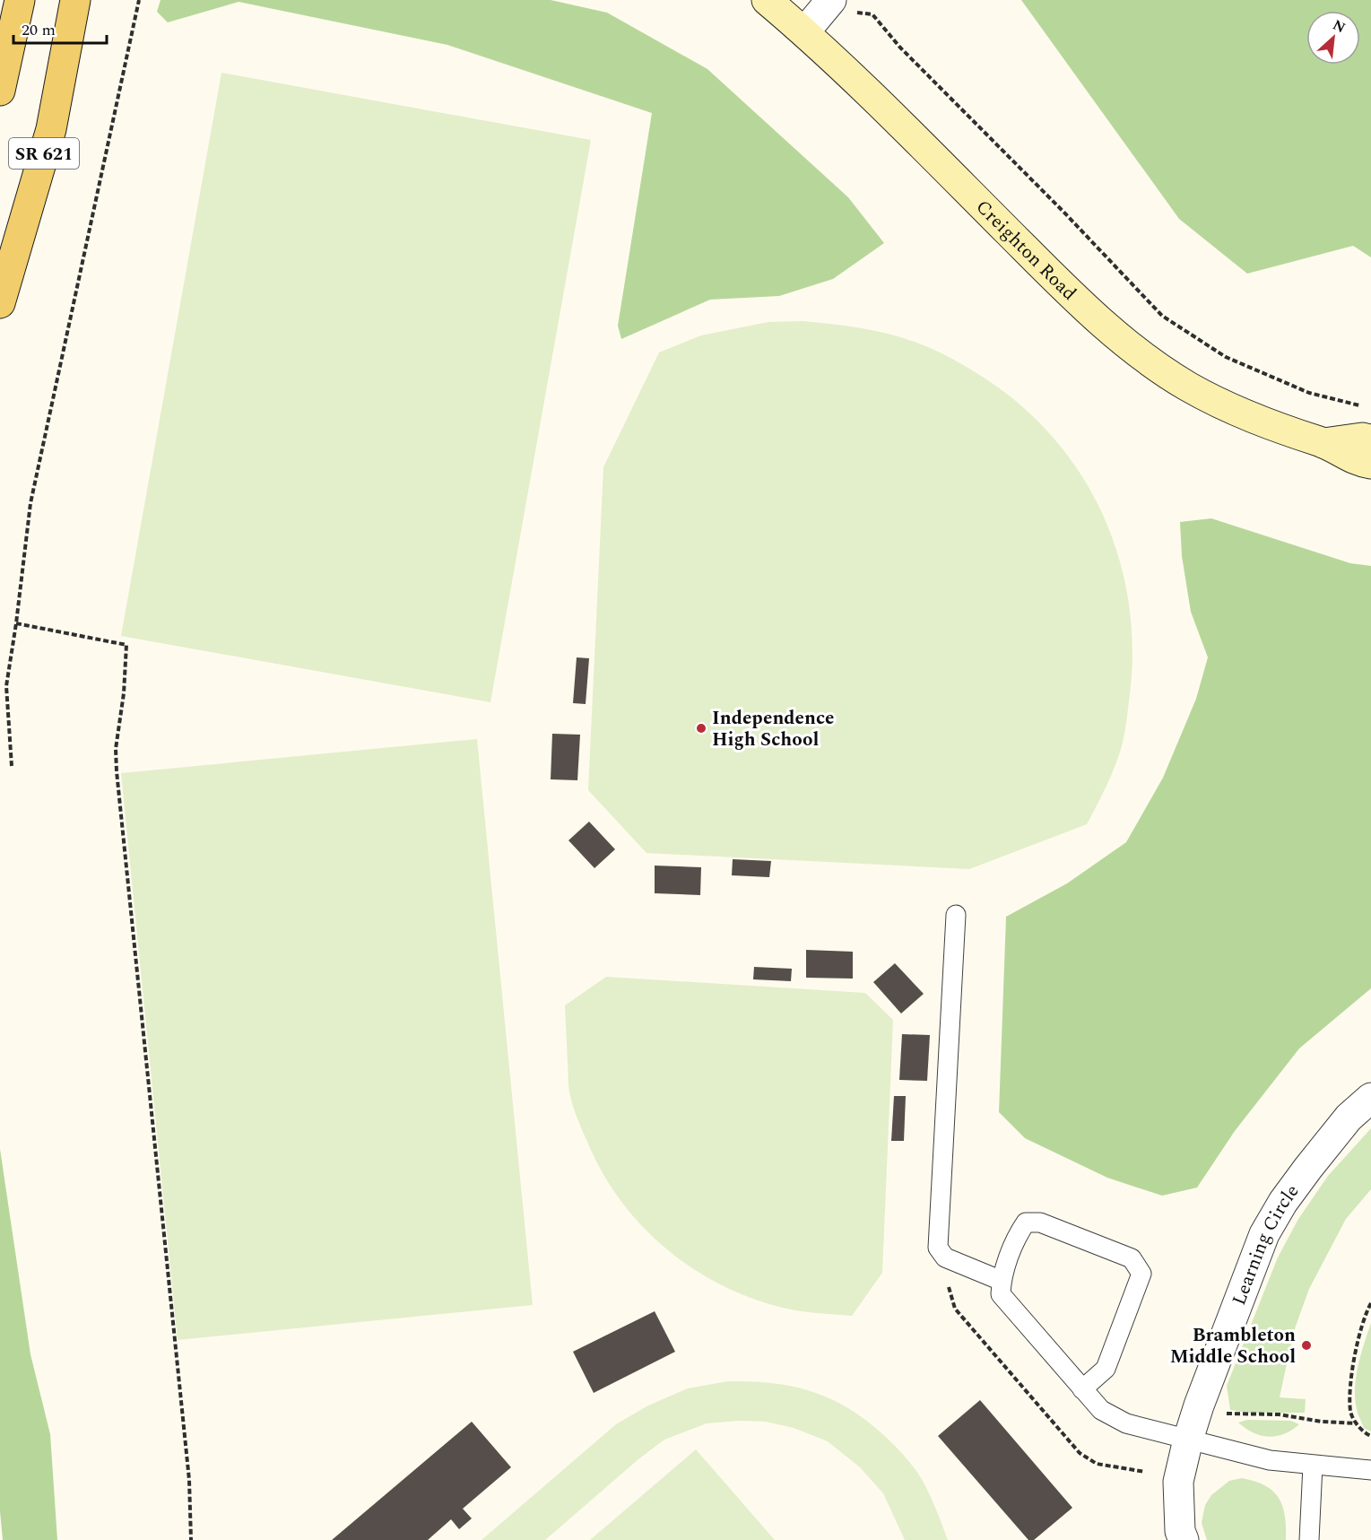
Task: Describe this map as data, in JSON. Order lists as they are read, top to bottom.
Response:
{
  "streets": {
    "main road": ["SR 621"],
    "street": ["Creighton Road", "Learning Circle"]
  },
  "places": ["Independence High School", "Brambleton Middle School"],
  "scale_bar": "20 m",
  "north": "top right"
}
